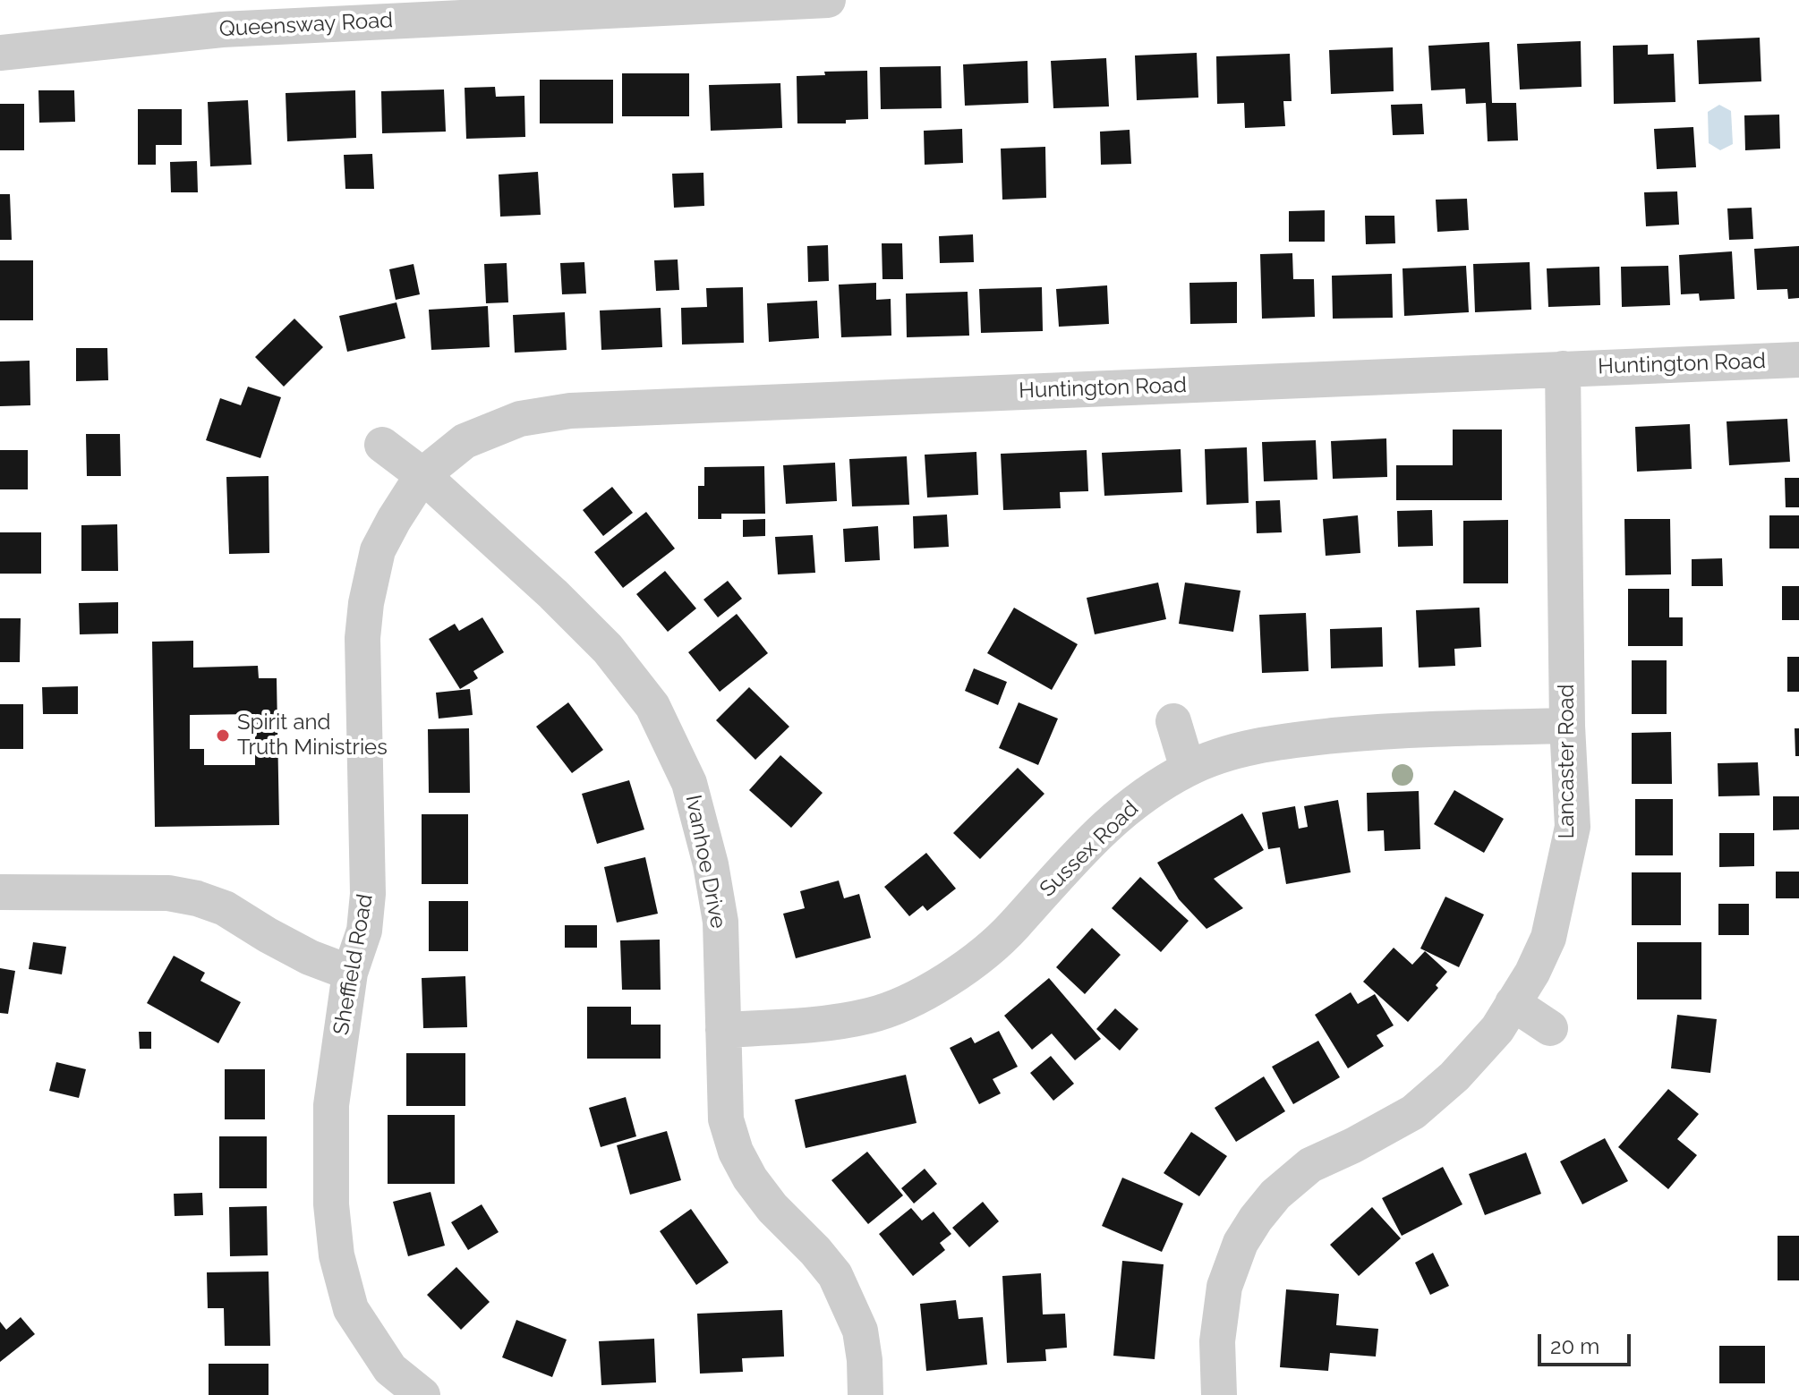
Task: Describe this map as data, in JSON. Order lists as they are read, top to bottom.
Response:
{
  "streets": {
    "street": [
      "Queensway Road",
      "Huntington Road",
      "Lancaster Road",
      "Sussex Road",
      "Ivanhoe Drive",
      "Sheffield Road"
    ]
  },
  "crossings": [
    ["Huntington Road", "Lancaster Road"],
    ["Huntington Road", "Ivanhoe Drive"],
    ["Huntington Road", "Sheffield Road"],
    ["Lancaster Road", "Sussex Road"],
    ["Sussex Road", "Ivanhoe Drive"],
    ["Ivanhoe Drive", "Sheffield Road"]
  ],
  "places": ["Spirit and Truth Ministries"],
  "scale_bar": "20 m"
}
